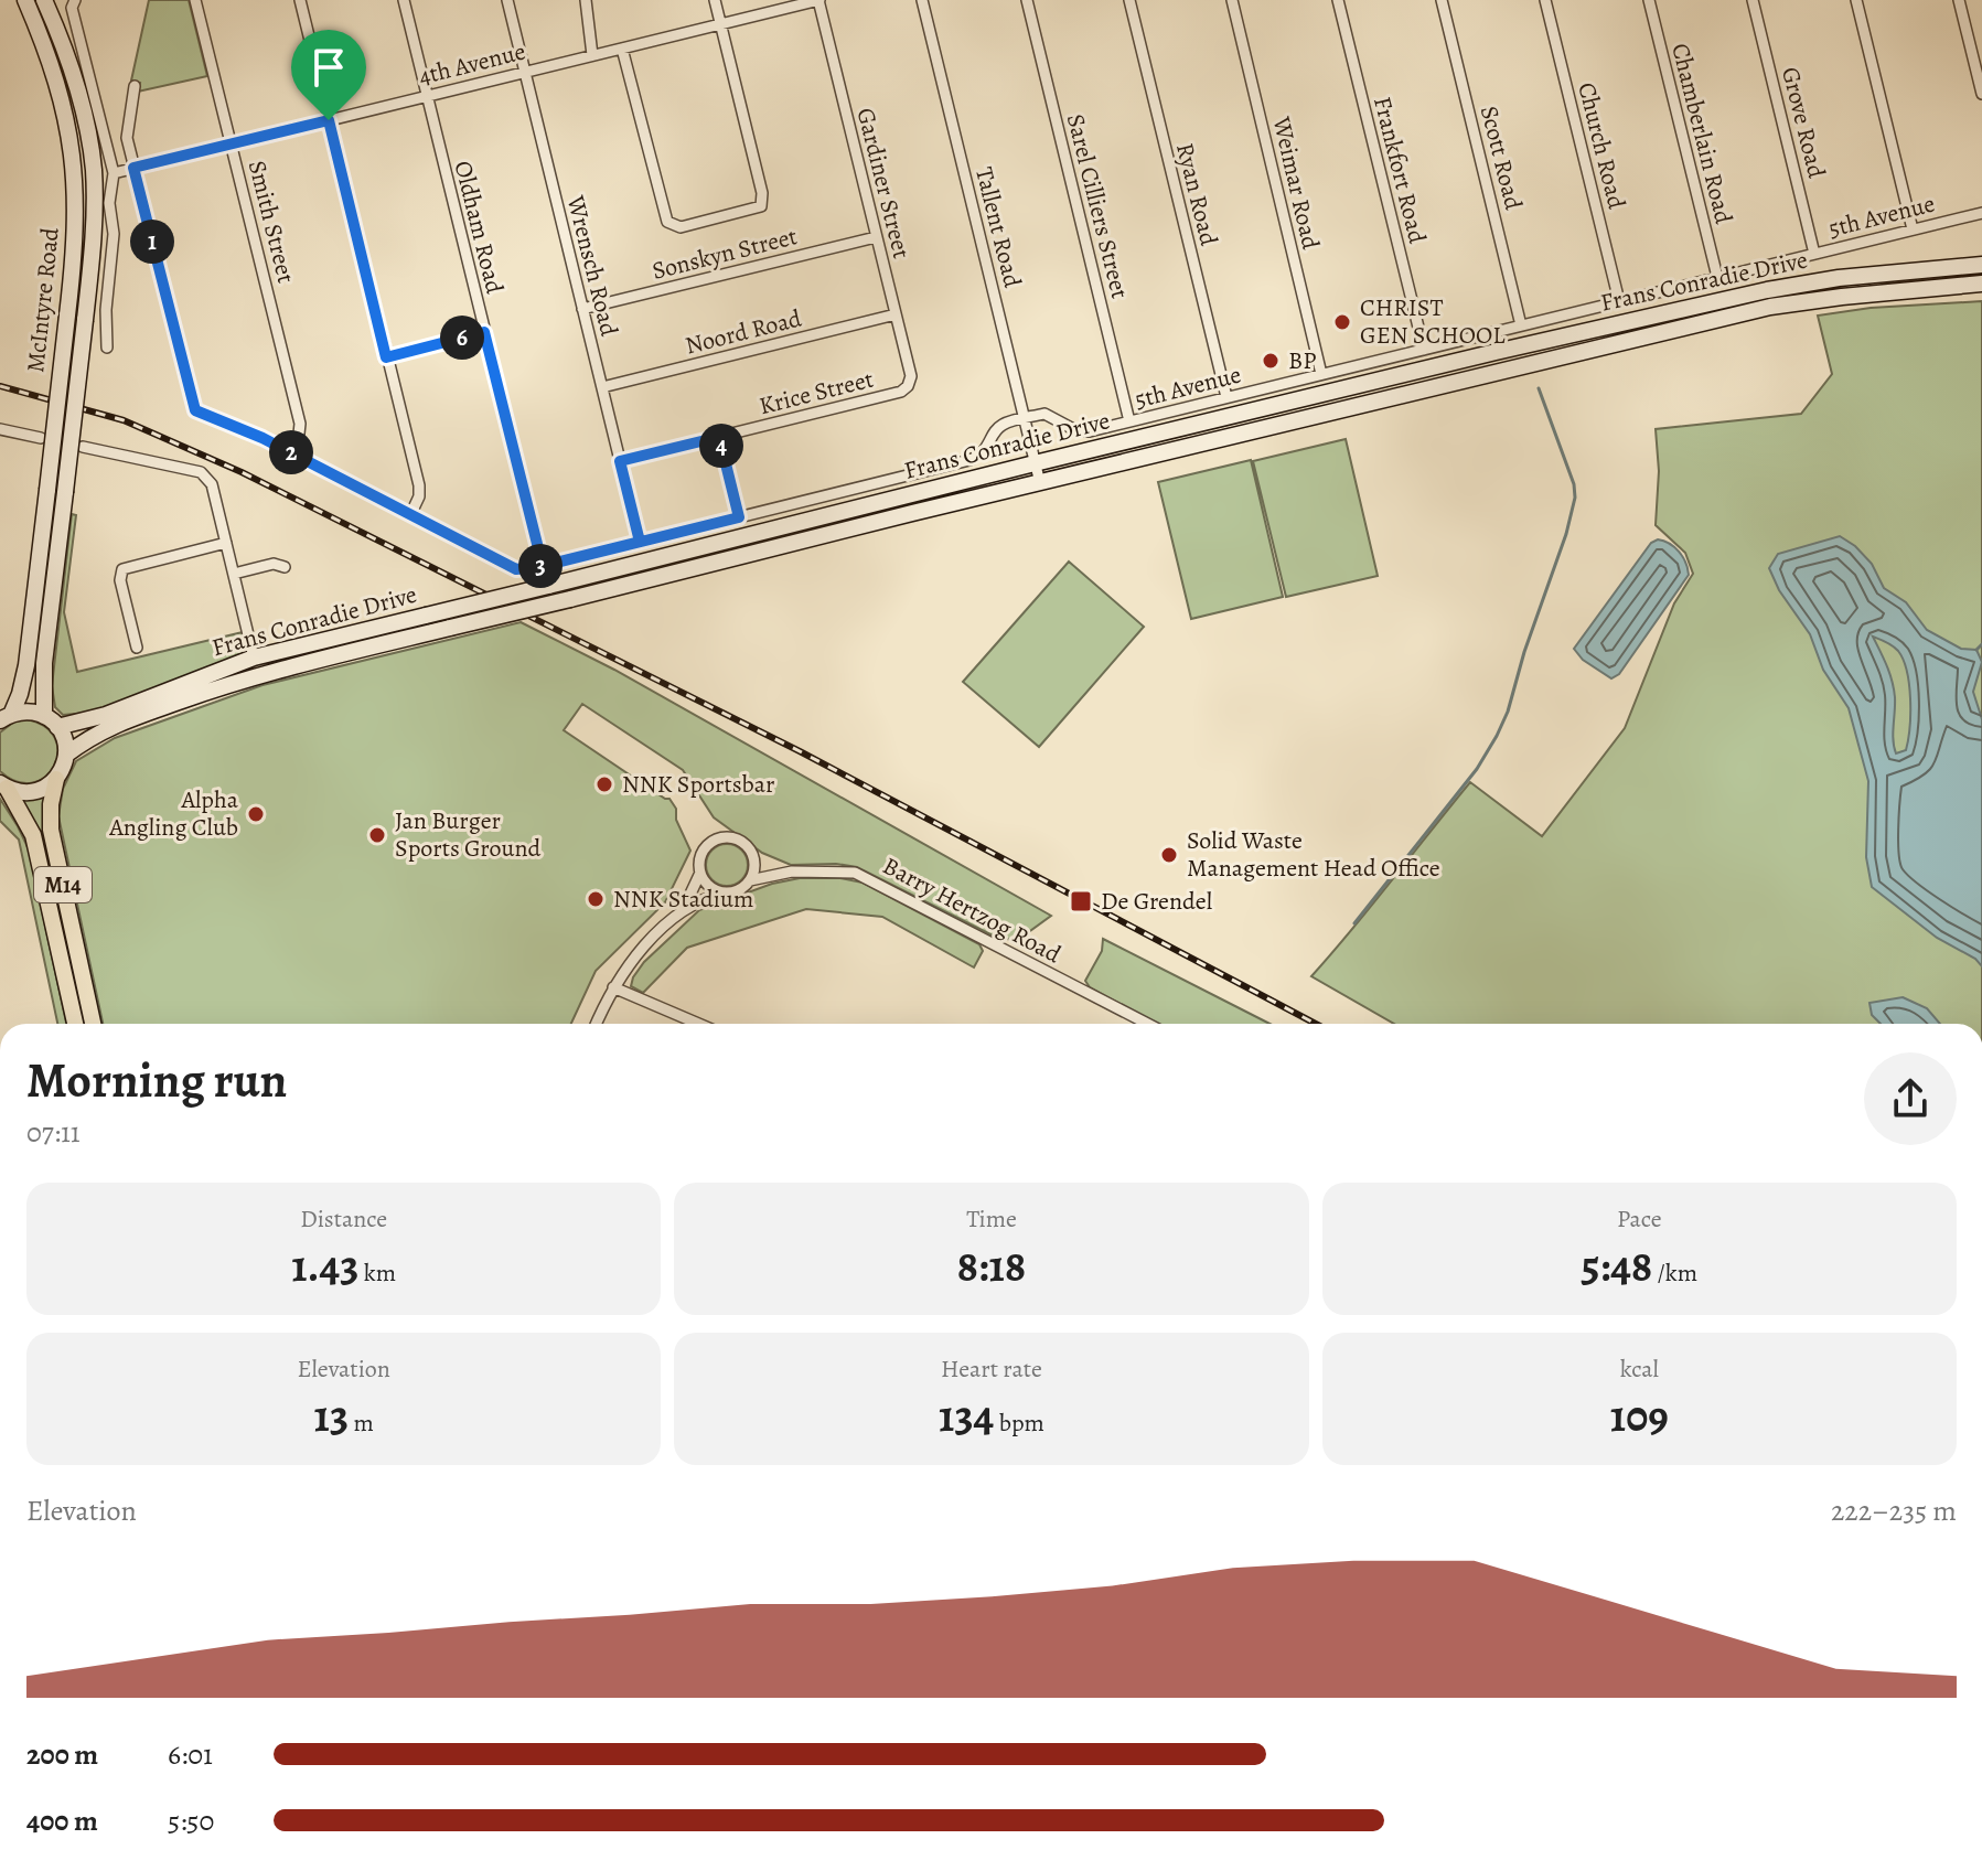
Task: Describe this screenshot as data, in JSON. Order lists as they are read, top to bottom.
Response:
{
  "streets": {
    "main road": ["Frans Conradie Drive", "McIntyre Road", "M14"],
    "street": [
      "4th Avenue",
      "Grove Road",
      "Chamberlain Road",
      "Church Road",
      "Scott Road",
      "Frankfort Road",
      "Gardiner Street",
      "Weimar Road",
      "Ryan Road",
      "Sarel Cilliers Street",
      "5th Avenue",
      "Smith Street",
      "Oldham Road",
      "Tallent Road",
      "Sonskyn Street",
      "Wrensch Road",
      "Noord Road",
      "Krice Street",
      "Barry Hertzog Road"
    ]
  },
  "crossings": [
    ["4th Avenue", "Gardiner Street"],
    ["4th Avenue", "Smith Street"],
    ["4th Avenue", "Oldham Road"],
    ["4th Avenue", "Wrensch Road"],
    ["Grove Road", "5th Avenue"],
    ["Chamberlain Road", "5th Avenue"],
    ["Church Road", "5th Avenue"],
    ["Scott Road", "5th Avenue"],
    ["Frankfort Road", "5th Avenue"],
    ["Gardiner Street", "Sonskyn Street"],
    ["Gardiner Street", "Noord Road"],
    ["Gardiner Street", "Krice Street"],
    ["Weimar Road", "5th Avenue"],
    ["Ryan Road", "5th Avenue"],
    ["Sarel Cilliers Street", "5th Avenue"],
    ["5th Avenue", "Tallent Road"],
    ["Tallent Road", "Frans Conradie Drive"],
    ["Sonskyn Street", "Wrensch Road"],
    ["Wrensch Road", "Noord Road"],
    ["Wrensch Road", "Krice Street"],
    ["Frans Conradie Drive", "M14"]
  ],
  "places": {
    "other": [
      "CHRIST GEN SCHOOL",
      "BP",
      "NNK Sportsbar",
      "Alpha Angling Club",
      "Jan Burger Sports Ground",
      "Solid Waste Management Head Office",
      "NNK Stadium"
    ],
    "transit": ["De Grendel"]
  },
  "page": {
    "pins": [
      "1",
      "6",
      "4",
      "2",
      "3"
    ],
    "heading": ["Morning run", "07:11"],
    "stats": [
      ["Distance", "1.43 km"],
      ["Time", "8:18"],
      ["Pace", "5:48 /km"],
      ["Elevation", "13 m"],
      ["Heart rate", "134 bpm"],
      ["kcal", "109"]
    ],
    "chart": ["Elevation", "222–235 m"],
    "list": [
      {
        "name": "200 m",
        "note": "6:01"
      },
      {
        "name": "400 m",
        "note": "5:50"
      }
    ]
  }
}
